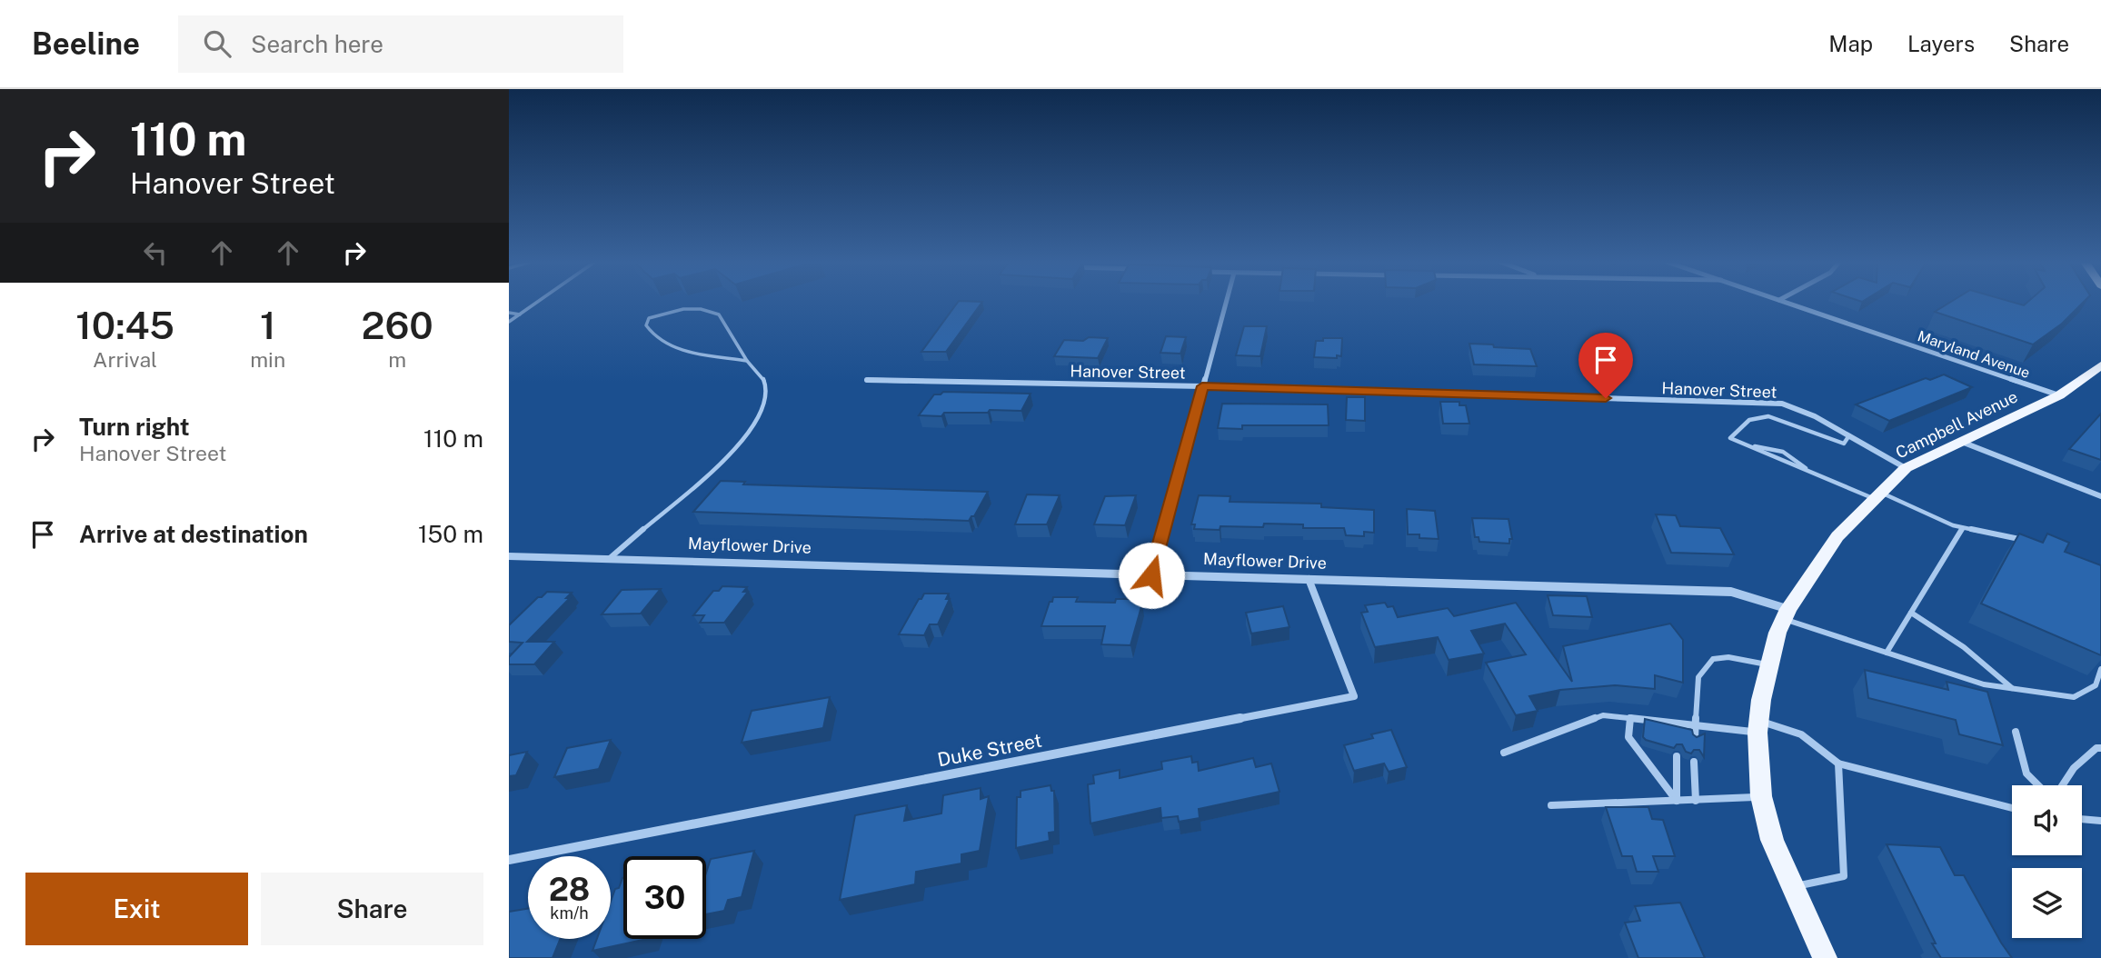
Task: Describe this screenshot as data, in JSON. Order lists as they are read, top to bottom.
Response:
{
  "streets": {
    "main road": ["Campbell Avenue"],
    "street": [
      "Maryland Avenue",
      "Hanover Street",
      "Mayflower Drive",
      "Duke Street"
    ]
  },
  "crossings": [
    ["Maryland Avenue", "Campbell Avenue"],
    ["Hanover Street", "Campbell Avenue"],
    ["Campbell Avenue", "Mayflower Drive"],
    ["Mayflower Drive", "Duke Street"]
  ],
  "page": {
    "header": "Beeline",
    "search": "Search here",
    "nav": ["Map", "Layers", "Share"],
    "turn": ["110 m", "Hanover Street"],
    "eta": [
      "10:45",
      "Arrival",
      "1",
      "min",
      "260",
      "m"
    ],
    "list": [
      {
        "name": "Turn right",
        "note": "Hanover Street",
        "value": "110 m"
      },
      {
        "name": "Arrive at destination",
        "value": "150 m"
      }
    ],
    "speed": "28 km/h",
    "limit": "30",
    "buttons": ["Exit", "Share"]
  }
}
